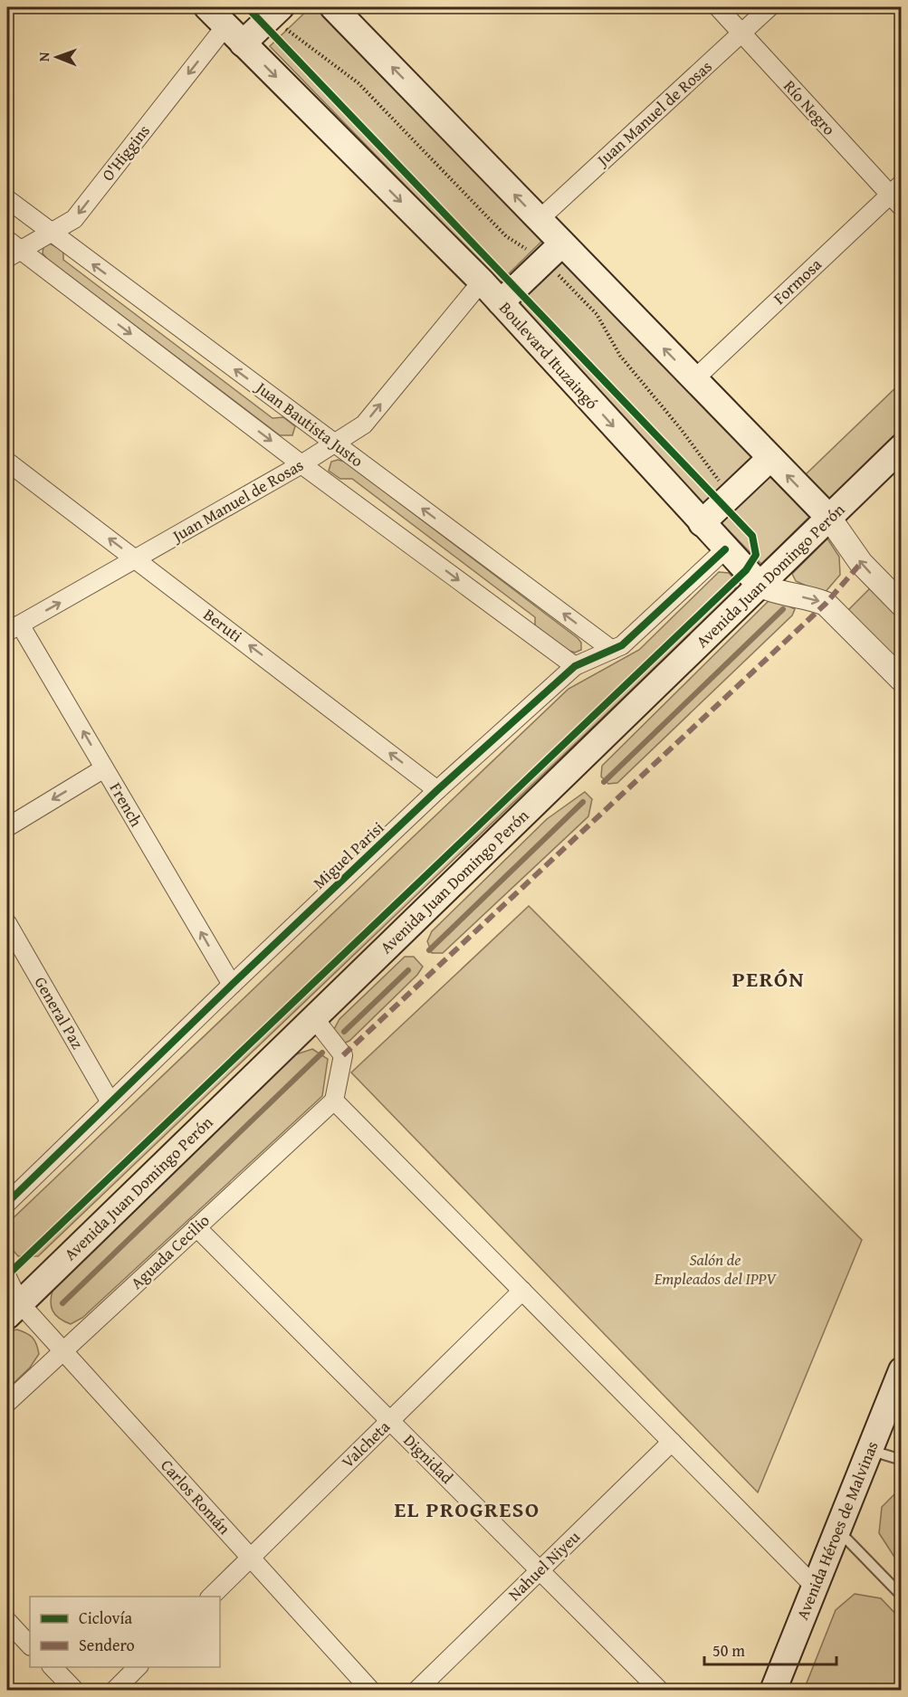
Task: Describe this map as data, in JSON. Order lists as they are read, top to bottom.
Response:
{
  "streets": {
    "main road": ["Boulevard Ituzaingó", "Avenida Juan Domingo Perón", "Avenida Héroes de Malvinas"],
    "street": [
      "Río Negro",
      "Juan Manuel de Rosas",
      "O'Higgins",
      "Formosa",
      "Juan Bautista Justo",
      "Beruti",
      "French",
      "Miguel Parisi",
      "General Paz",
      "Aguada Cecilio",
      "Valcheta",
      "Dignidad",
      "Carlos Román",
      "Nahuel Niyeu"
    ]
  },
  "crossings": [
    ["Río Negro", "Juan Manuel de Rosas"],
    ["Río Negro", "Formosa"],
    ["Juan Manuel de Rosas", "Boulevard Ituzaingó"],
    ["Juan Manuel de Rosas", "Juan Bautista Justo"],
    ["Juan Manuel de Rosas", "Beruti"],
    ["Juan Manuel de Rosas", "French"],
    ["O'Higgins", "Boulevard Ituzaingó"],
    ["O'Higgins", "Juan Bautista Justo"],
    ["Boulevard Ituzaingó", "Avenida Juan Domingo Perón"],
    ["Boulevard Ituzaingó", "Miguel Parisi"],
    ["Juan Bautista Justo", "Miguel Parisi"],
    ["Avenida Juan Domingo Perón", "Carlos Román"],
    ["Beruti", "Miguel Parisi"],
    ["French", "Miguel Parisi"],
    ["Miguel Parisi", "General Paz"],
    ["Aguada Cecilio", "Dignidad"],
    ["Aguada Cecilio", "Carlos Román"],
    ["Valcheta", "Dignidad"],
    ["Valcheta", "Carlos Román"],
    ["Dignidad", "Nahuel Niyeu"]
  ],
  "one_way": [
    "Juan Manuel de Rosas",
    "O'Higgins",
    "Beruti",
    "French"
  ],
  "districts": ["PERÓN", "EL PROGRESO"],
  "parks": ["Salón de Empleados del IPPV"],
  "legend": ["Ciclovía", "Sendero"],
  "scale_bar": "50 m",
  "north": "left"
}
